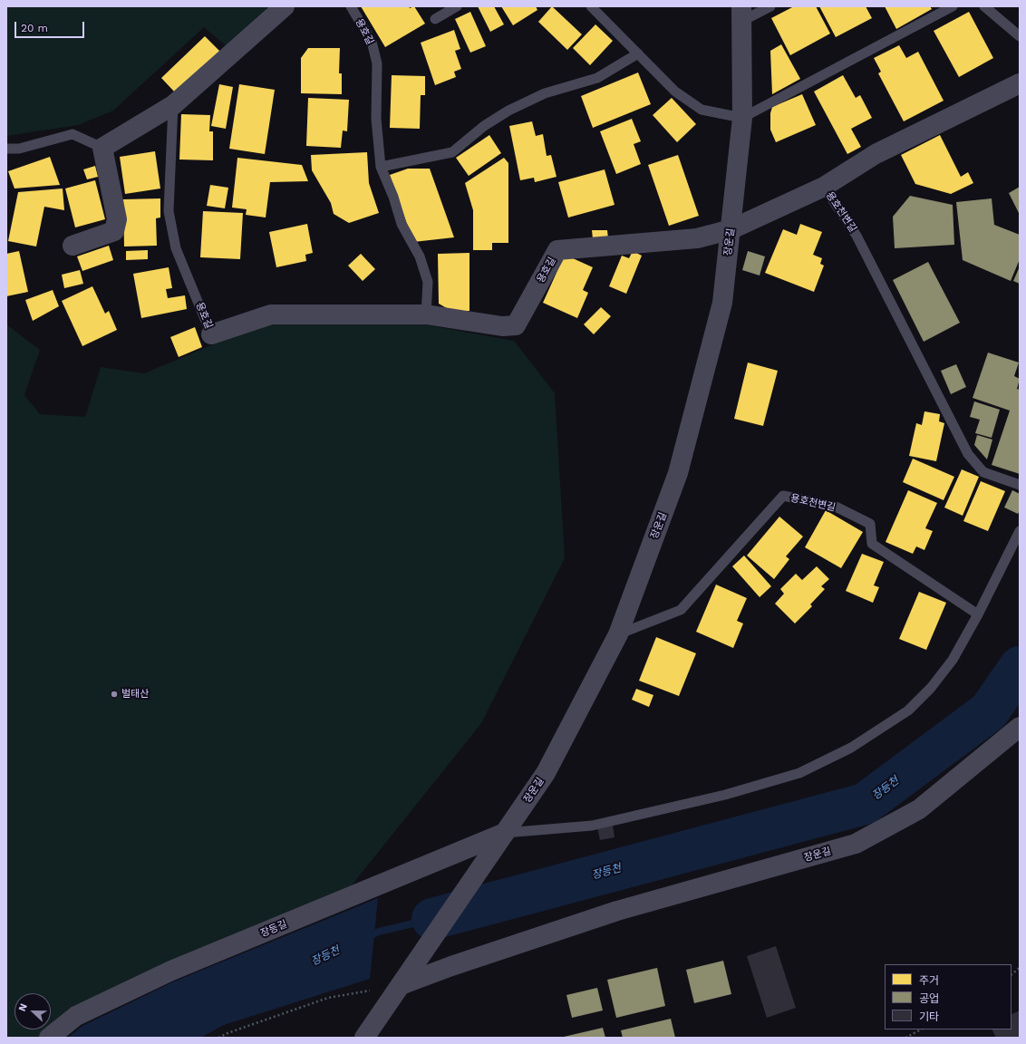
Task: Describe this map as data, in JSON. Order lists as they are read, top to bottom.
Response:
{
  "streets": {
    "street": [
      "용호길",
      "용호천변길",
      "장운길",
      "장등길"
    ]
  },
  "crossings": [
    ["용호길", "용호천변길"],
    ["용호길", "장운길"],
    ["용호천변길", "장운길"],
    ["장운길", "장등길"]
  ],
  "water": ["장등천"],
  "places": ["벌태산"],
  "legend": ["주거", "공업", "기타"],
  "scale_bar": "20 m",
  "north": "left"
}
